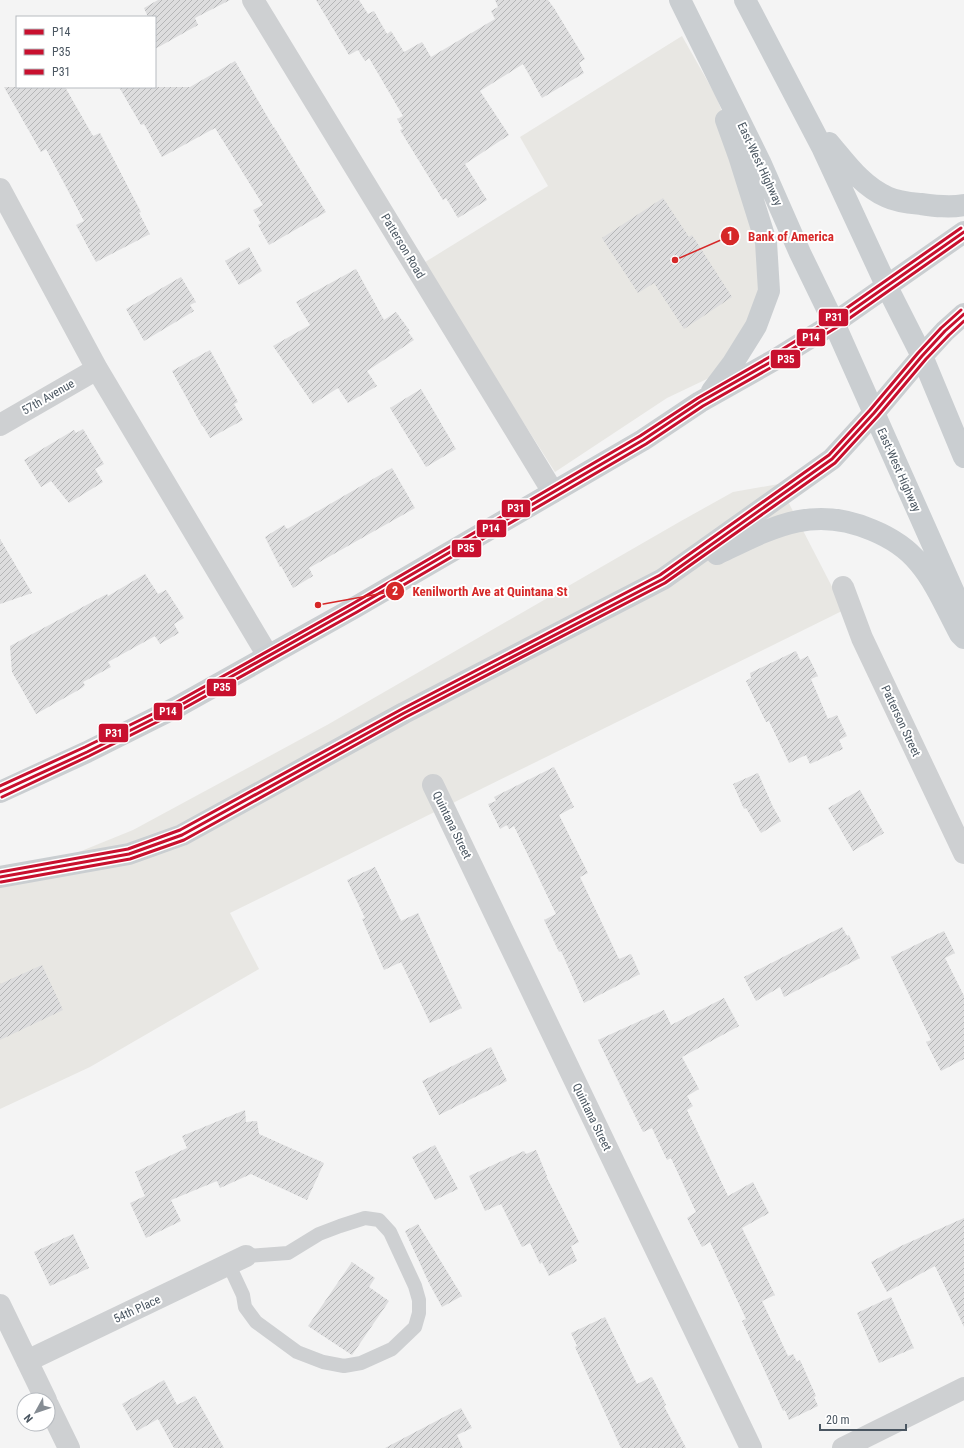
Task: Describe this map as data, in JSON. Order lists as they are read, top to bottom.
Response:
{
  "streets": {
    "main road": ["East-West Highway"],
    "street": [
      "Patterson Road",
      "57th Avenue",
      "Patterson Street",
      "Quintana Street",
      "54th Place"
    ]
  },
  "places": ["Bank of America", "Kenilworth Ave at Quintana St"],
  "lines": ["transit line P31", "transit line P14", "transit line P35"],
  "legend": ["P14", "P35", "P31"],
  "scale_bar": "20 m",
  "north": "bottom left"
}
